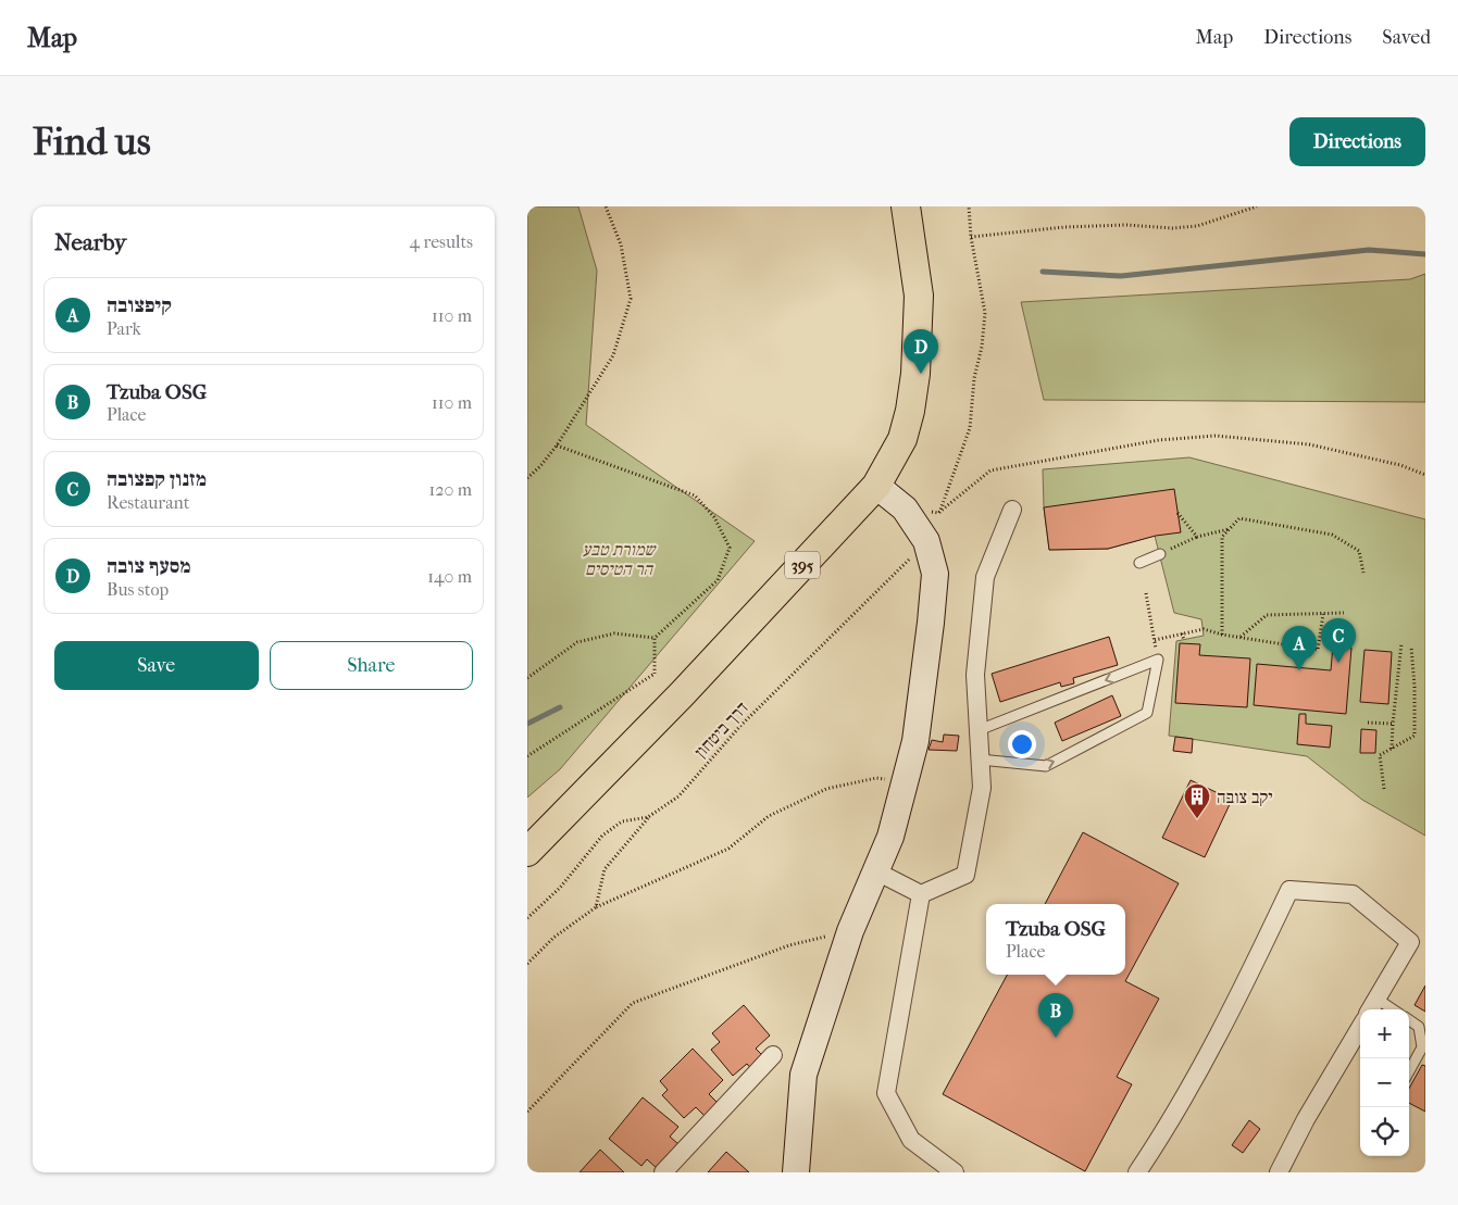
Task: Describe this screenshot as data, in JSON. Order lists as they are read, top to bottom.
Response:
{
  "streets": {
    "main road": ["395"],
    "path": ["דרך ביטחון"]
  },
  "parks": ["שמורת טבע הר הטיסים"],
  "places": {
    "building": ["יקב צובה"]
  },
  "page": {
    "header": "Map",
    "nav": ["Map", "Directions", "Saved"],
    "buttons": [
      "Directions",
      ["Save", "Share"]
    ],
    "title": "Find us",
    "heading": ["Nearby", "4 results"],
    "list": [
      {
        "mark": "A",
        "name": "קיפצובה",
        "note": "Park",
        "value": "110 m"
      },
      {
        "mark": "B",
        "name": "Tzuba OSG",
        "note": "Place",
        "value": "110 m"
      },
      {
        "mark": "C",
        "name": "מזנון קפצובה",
        "note": "Restaurant",
        "value": "120 m"
      },
      {
        "mark": "D",
        "name": "מסעף צובה",
        "note": "Bus stop",
        "value": "140 m"
      }
    ],
    "pins": [
      "D",
      "C",
      "A",
      "B"
    ],
    "popup": ["Tzuba OSG", "Place"],
    "map_buttons": ["+", "−"]
  }
}
